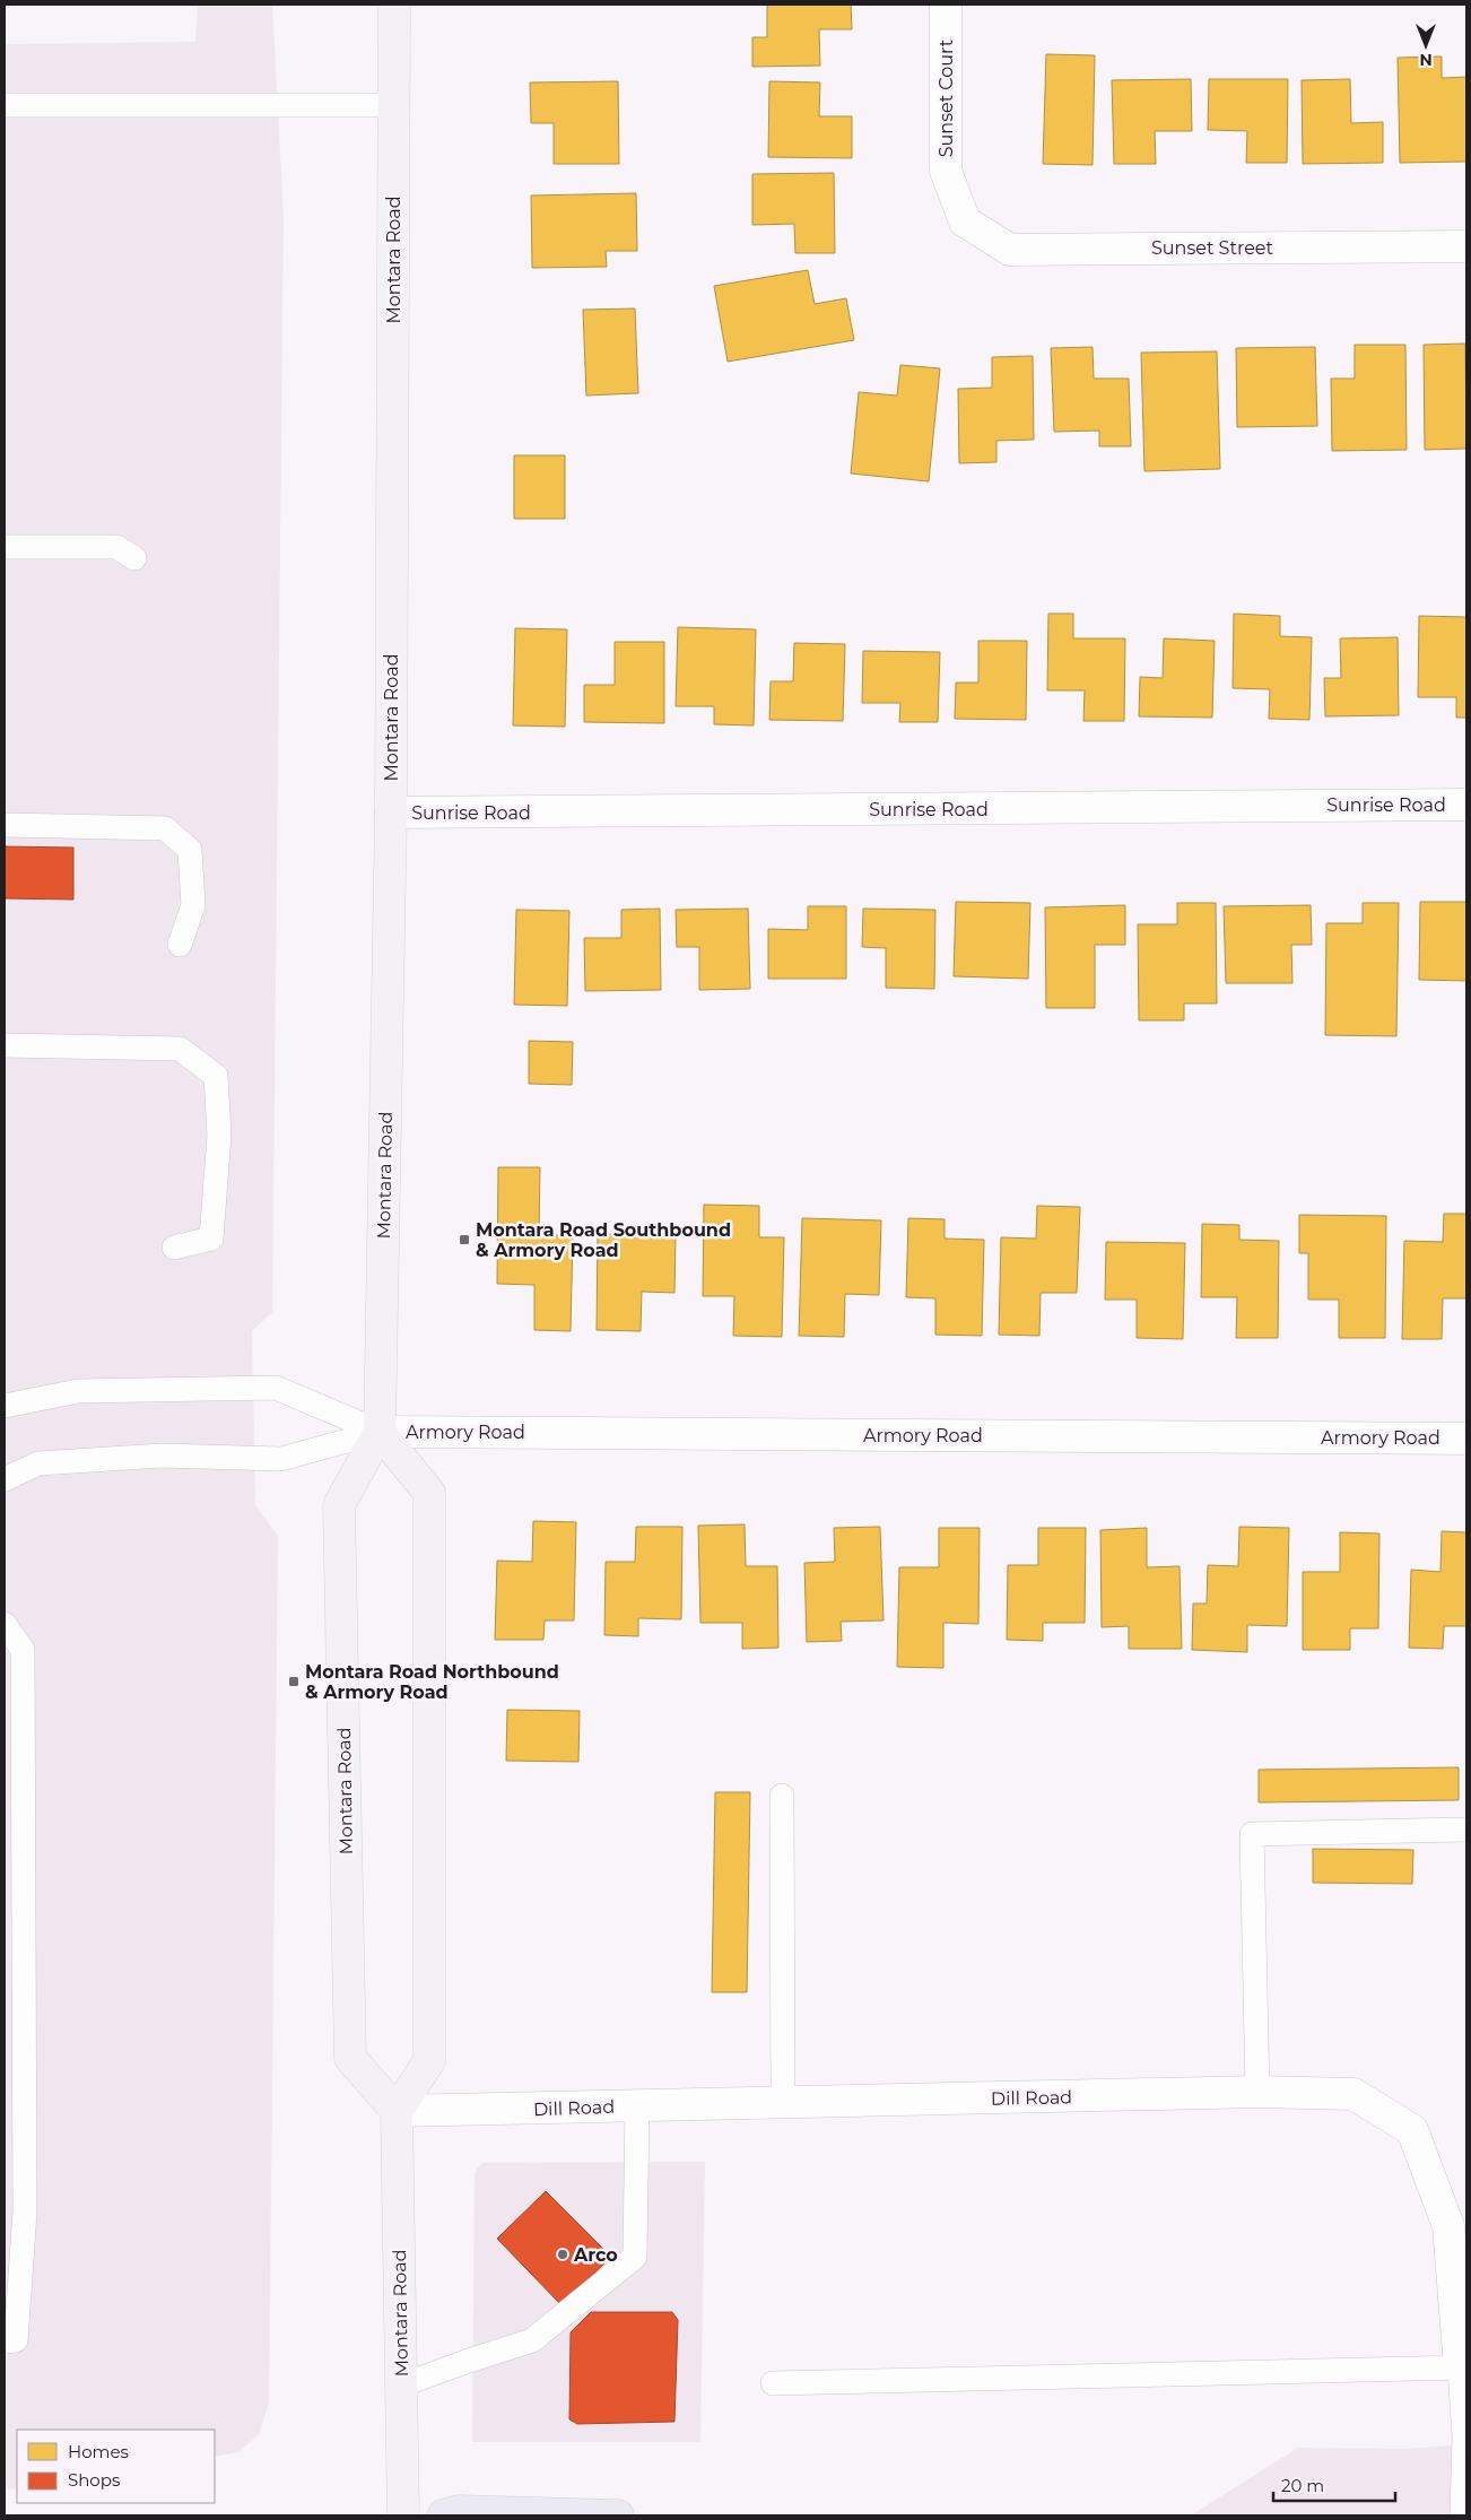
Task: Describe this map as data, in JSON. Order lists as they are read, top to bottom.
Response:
{
  "streets": {
    "main road": ["Montara Road"],
    "street": [
      "Sunset Court",
      "Sunset Street",
      "Sunrise Road",
      "Armory Road",
      "Dill Road"
    ]
  },
  "crossings": [
    ["Sunset Court", "Sunset Street"],
    ["Montara Road", "Sunrise Road"],
    ["Montara Road", "Armory Road"],
    ["Montara Road", "Dill Road"]
  ],
  "places": {
    "transit": ["Montara Road Southbound & Armory Road", "Montara Road Northbound & Armory Road"],
    "other": ["Arco"]
  },
  "legend": ["Homes", "Shops"],
  "scale_bar": "20 m",
  "north": "bottom"
}
